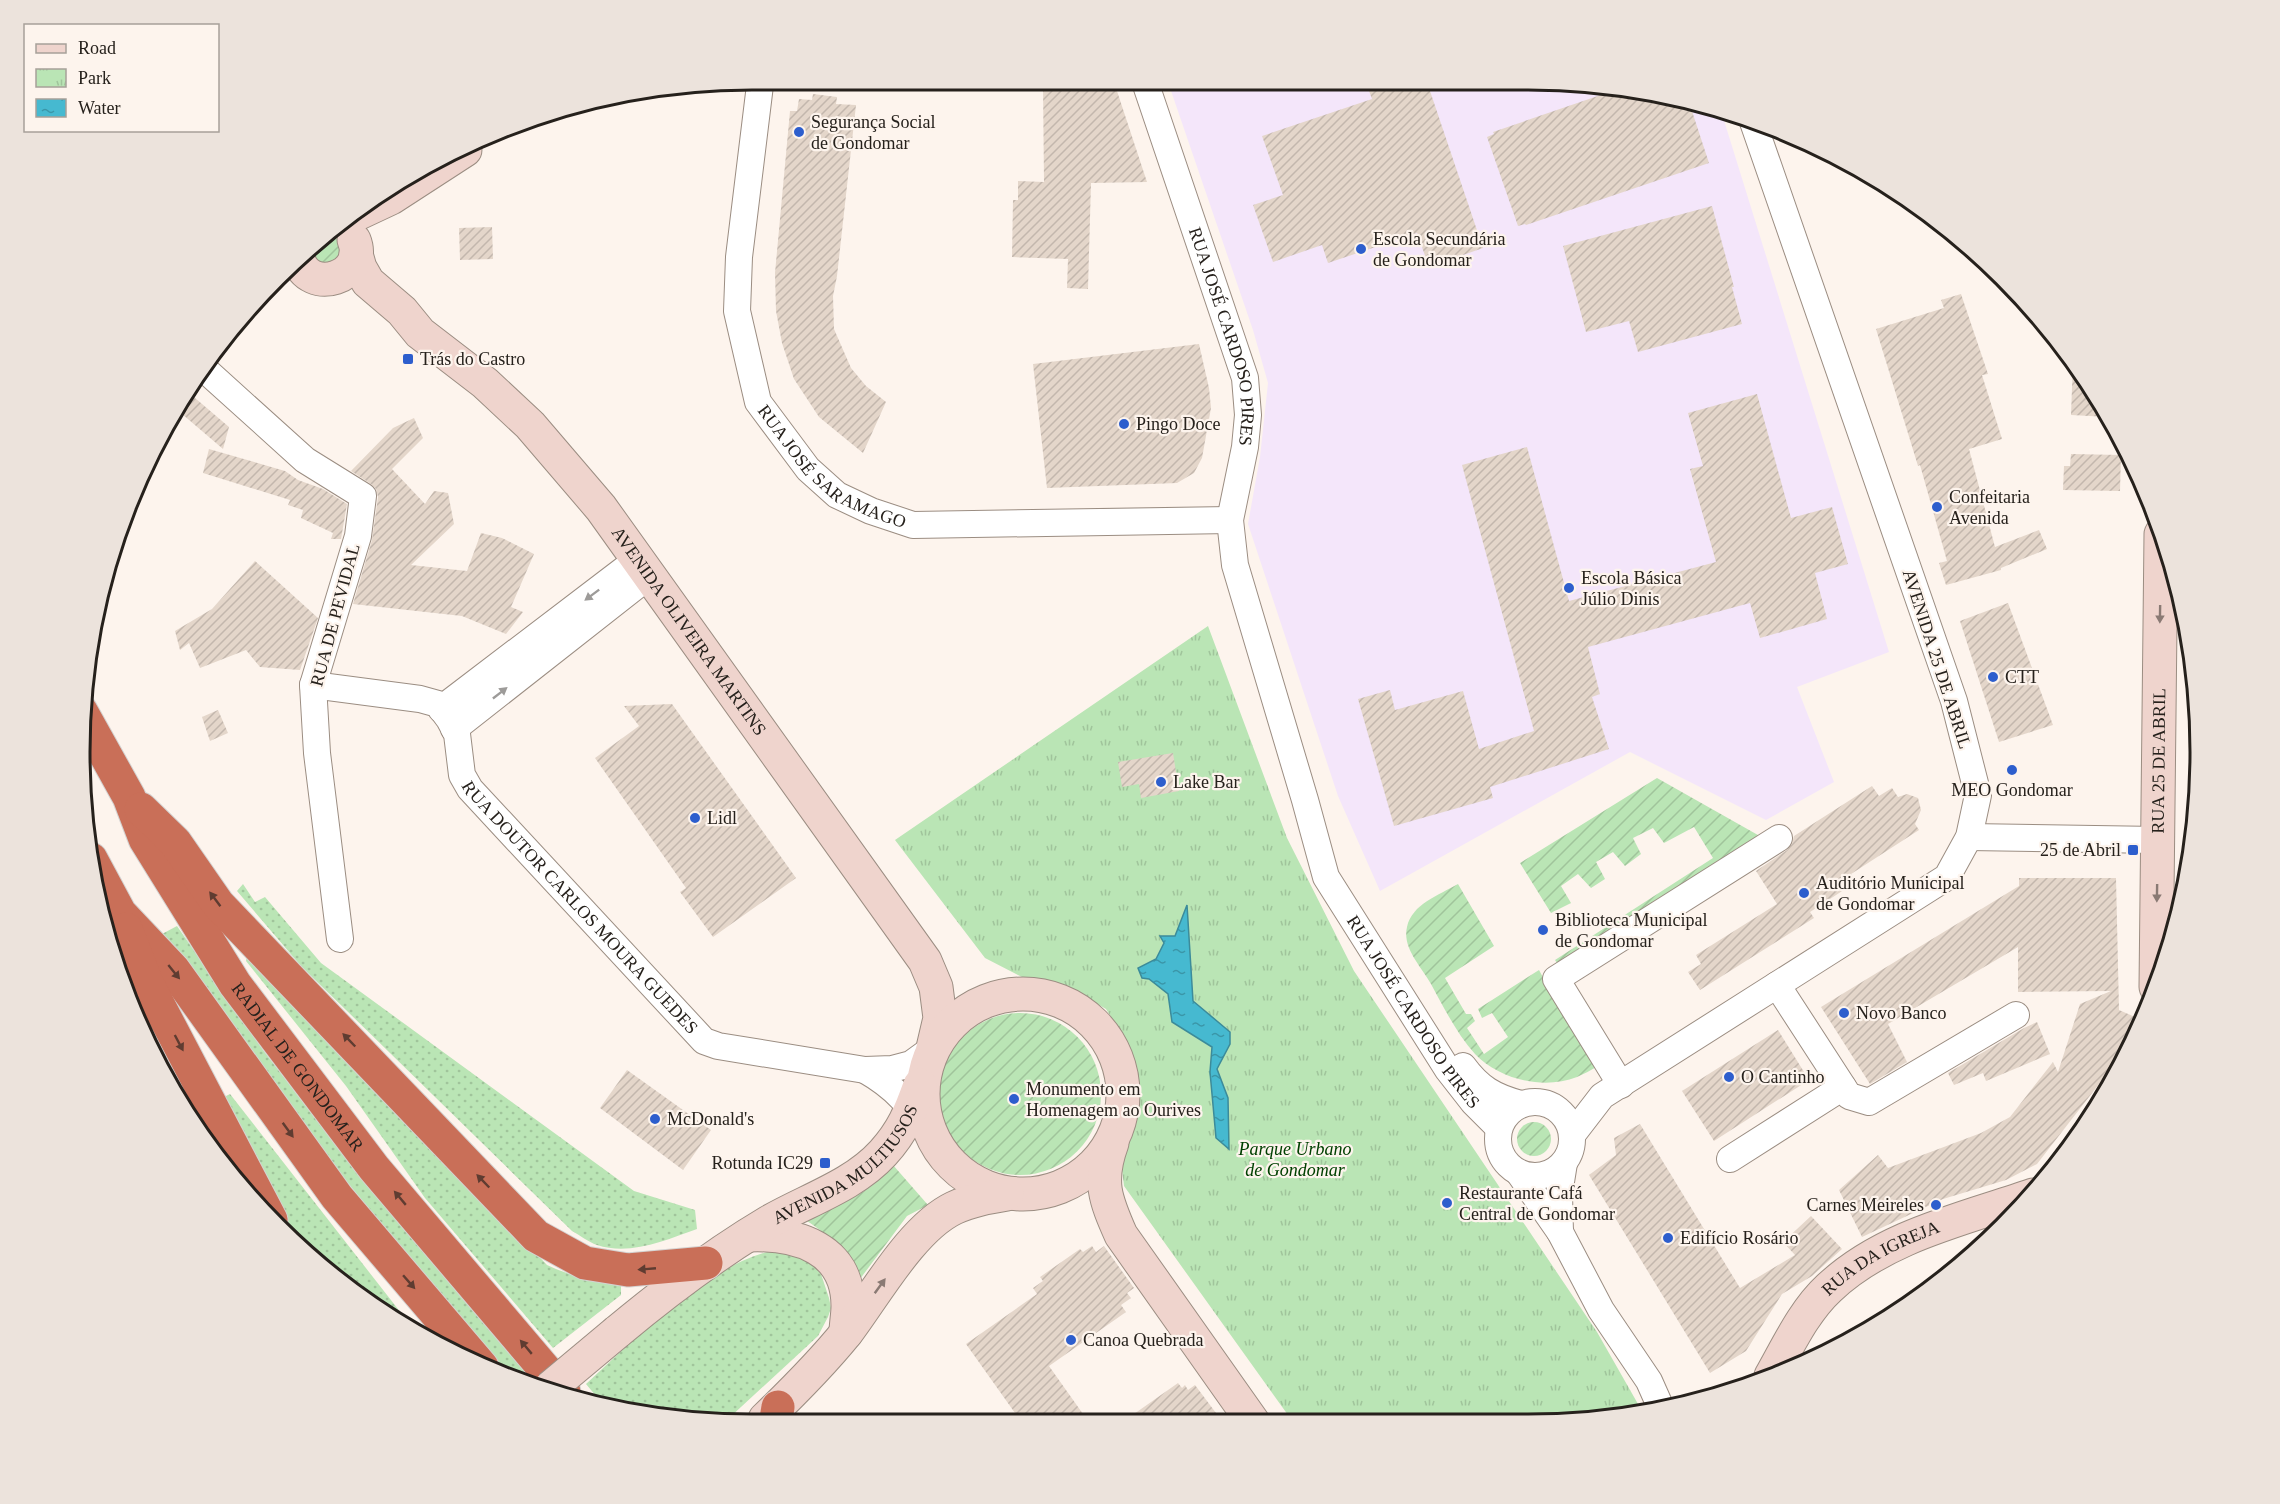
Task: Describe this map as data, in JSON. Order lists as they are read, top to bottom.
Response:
{
  "streets": {
    "highway": ["RADIAL DE GONDOMAR"],
    "main road": [
      "AVENIDA OLIVEIRA MARTINS",
      "RUA 25 DE ABRIL",
      "AVENIDA MULTIUSOS",
      "RUA DA IGREJA"
    ],
    "street": [
      "RUA JOSÉ CARDOSO PIRES",
      "RUA JOSÉ SARAMAGO",
      "RUA DE PEVIDAL",
      "AVENIDA 25 DE ABRIL",
      "RUA DOUTOR CARLOS MOURA GUEDES"
    ]
  },
  "crossings": [
    ["RUA JOSÉ CARDOSO PIRES", "RUA JOSÉ SARAMAGO"],
    ["RUA JOSÉ CARDOSO PIRES", "AVENIDA 25 DE ABRIL"],
    ["AVENIDA OLIVEIRA MARTINS", "RUA DOUTOR CARLOS MOURA GUEDES"],
    ["AVENIDA OLIVEIRA MARTINS", "AVENIDA MULTIUSOS"],
    ["RUA DOUTOR CARLOS MOURA GUEDES", "AVENIDA MULTIUSOS"]
  ],
  "one_way": ["RUA 25 DE ABRIL"],
  "parks": ["Parque Urbano de Gondomar"],
  "places": {
    "other": [
      "Segurança Social de Gondomar",
      "Escola Secundária de Gondomar",
      "Pingo Doce",
      "Confeitaria Avenida",
      "Escola Básica Júlio Dinis",
      "CTT",
      "MEO Gondomar",
      "Lake Bar",
      "Lidl",
      "Auditório Municipal de Gondomar",
      "Biblioteca Municipal de Gondomar",
      "Novo Banco",
      "O Cantinho",
      "Monumento em Homenagem ao Ourives",
      "McDonald's",
      "Restaurante Cafá Central de Gondomar",
      "Carnes Meireles",
      "Edifício Rosário",
      "Canoa Quebrada"
    ],
    "transit": ["Trás do Castro", "25 de Abril", "Rotunda IC29"]
  },
  "legend": ["Road", "Park", "Water"]
}
